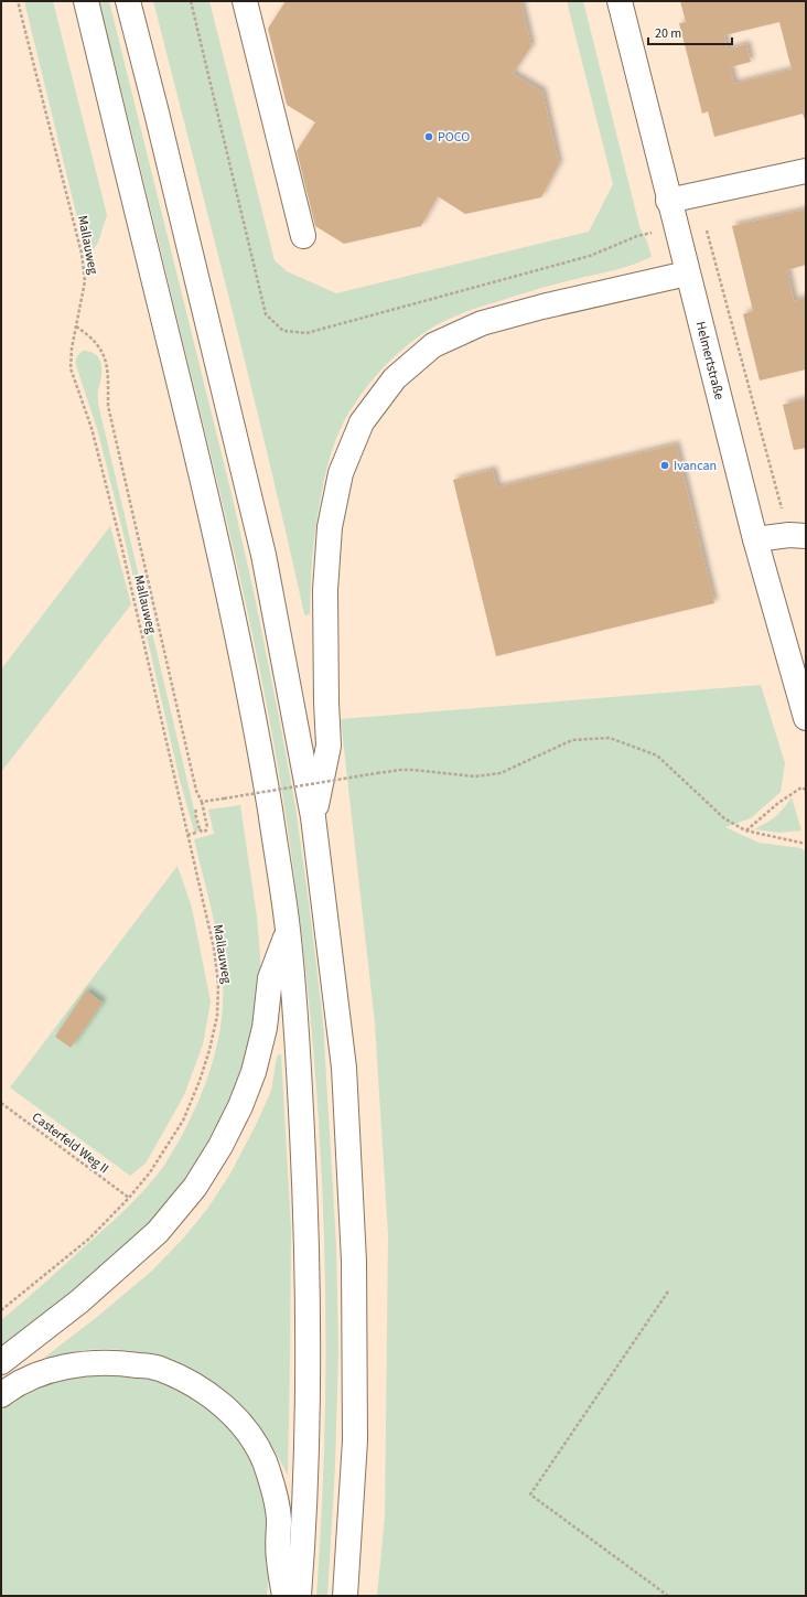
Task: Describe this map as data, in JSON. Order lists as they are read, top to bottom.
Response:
{
  "streets": {
    "main road": ["Helmertstraße"],
    "path": ["Mallauweg", "Casterfeld Weg II"]
  },
  "crossings": [
    ["Mallauweg", "Casterfeld Weg II"]
  ],
  "places": ["POCO", "Ivancan"],
  "scale_bar": "20 m"
}
